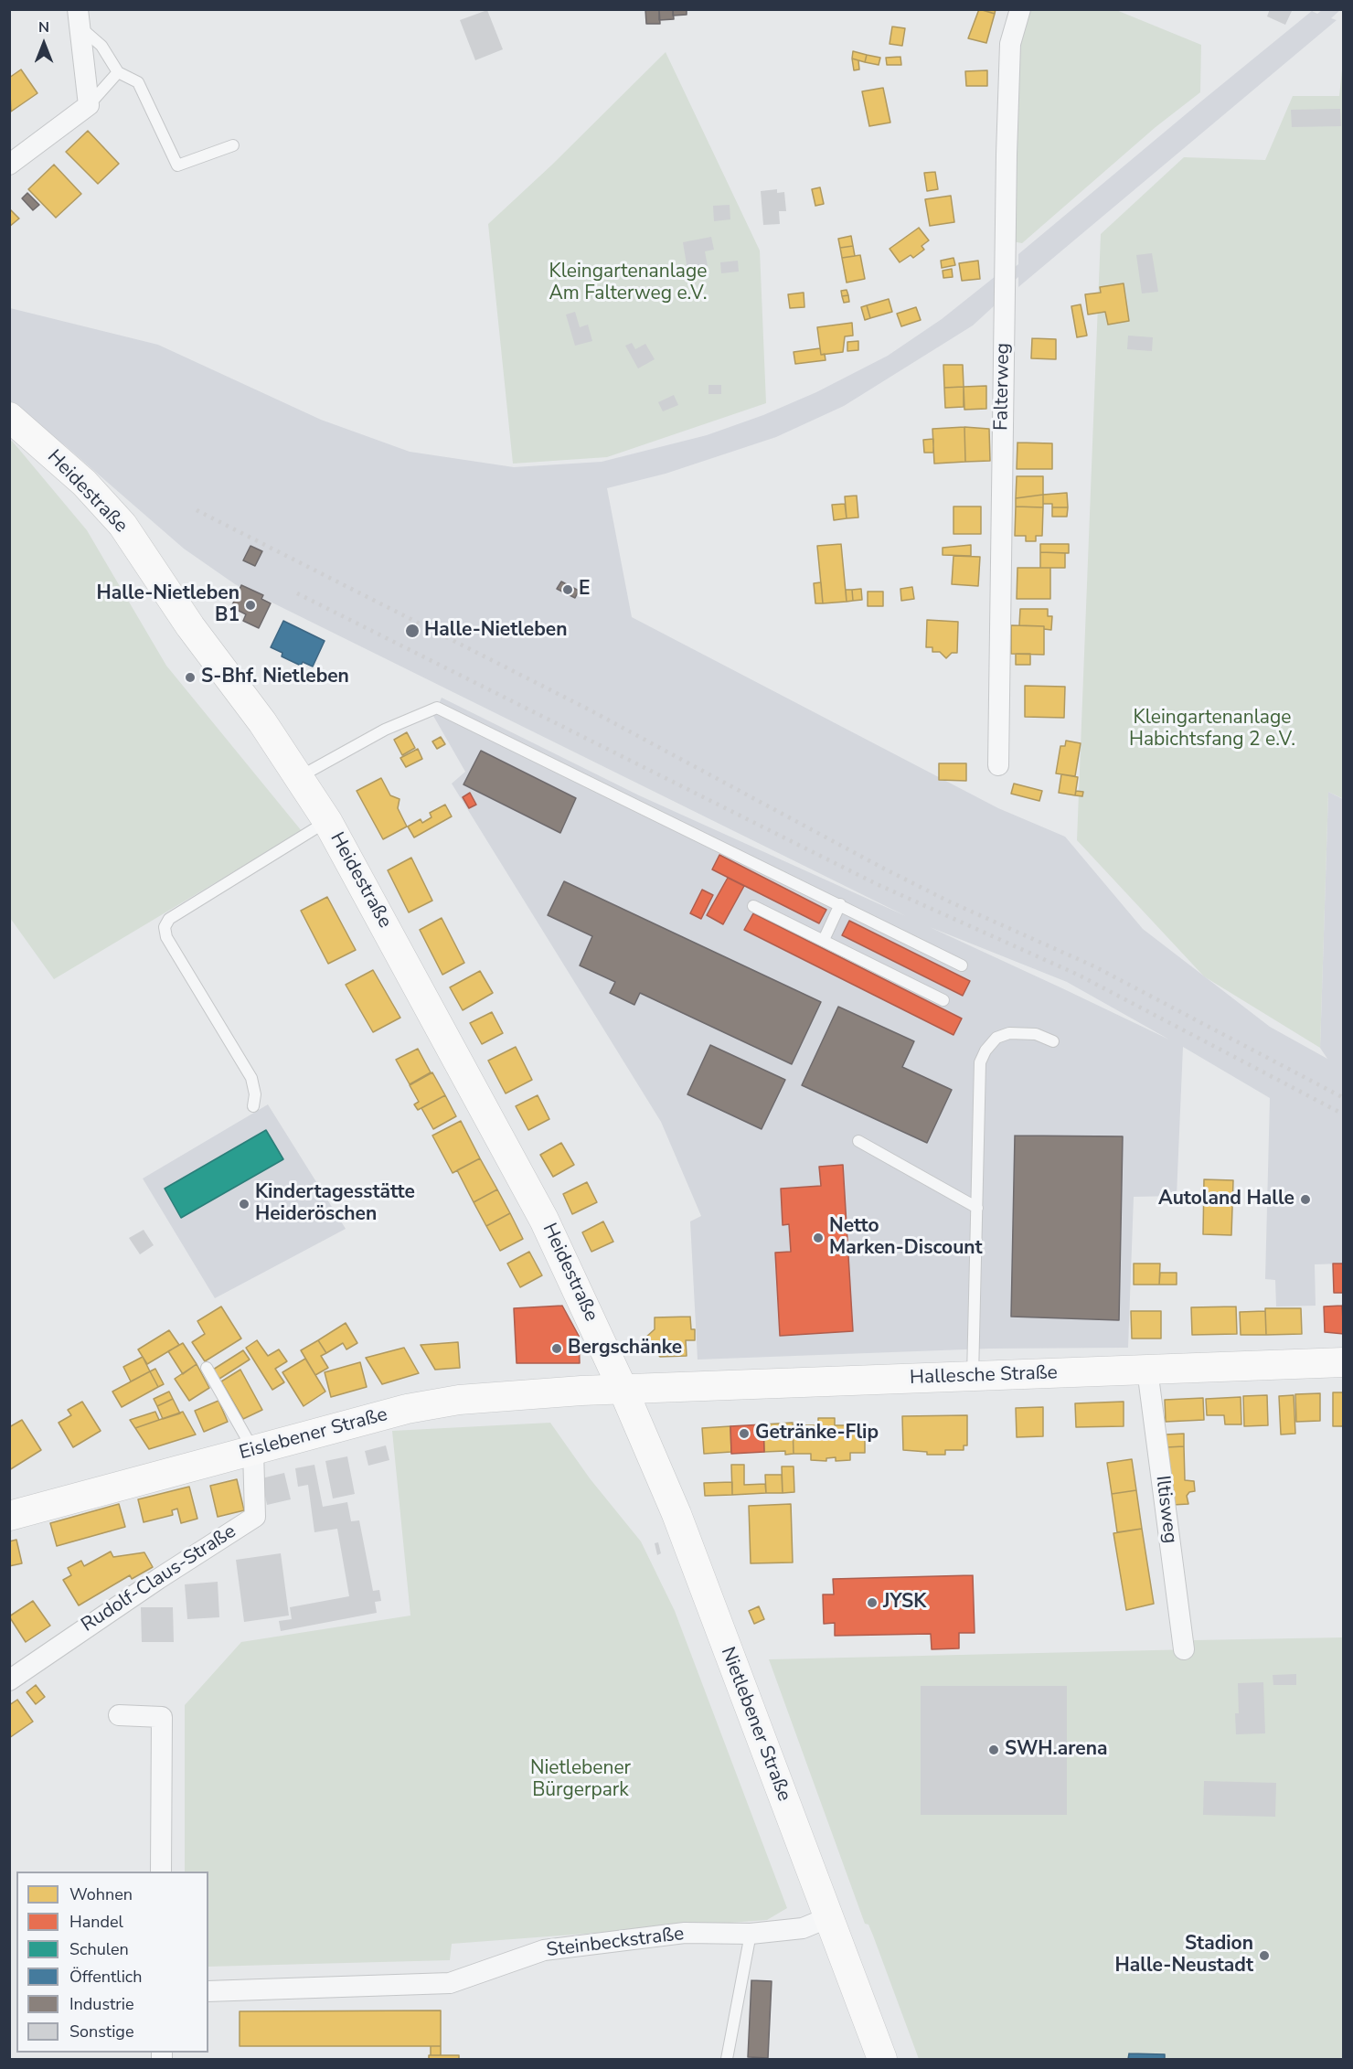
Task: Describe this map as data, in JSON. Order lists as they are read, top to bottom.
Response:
{
  "streets": {
    "main road": [
      "Heidestraße",
      "Hallesche Straße",
      "Eislebener Straße",
      "Nietlebener Straße"
    ],
    "street": [
      "Falterweg",
      "Iltisweg",
      "Rudolf-Claus-Straße",
      "Steinbeckstraße"
    ]
  },
  "crossings": [
    ["Heidestraße", "Hallesche Straße"],
    ["Heidestraße", "Eislebener Straße"],
    ["Heidestraße", "Nietlebener Straße"],
    ["Hallesche Straße", "Eislebener Straße"],
    ["Hallesche Straße", "Iltisweg"],
    ["Hallesche Straße", "Nietlebener Straße"],
    ["Eislebener Straße", "Rudolf-Claus-Straße"],
    ["Eislebener Straße", "Nietlebener Straße"],
    ["Nietlebener Straße", "Steinbeckstraße"]
  ],
  "parks": ["Kleingartenanlage Am Falterweg e.V.", "Kleingartenanlage Habichtsfang 2 e.V.", "Nietlebener Bürgerpark"],
  "places": [
    "E",
    "Halle-Nietleben B1",
    "Halle-Nietleben",
    "S-Bhf. Nietleben",
    "Autoland Halle",
    "Kindertagesstätte Heideröschen",
    "Netto Marken-Discount",
    "Bergschänke",
    "Getränke-Flip",
    "JYSK",
    "SWH.arena",
    "Stadion Halle-Neustadt"
  ],
  "legend": [
    "Wohnen",
    "Handel",
    "Schulen",
    "Öffentlich",
    "Industrie",
    "Sonstige"
  ],
  "north": "top"
}
